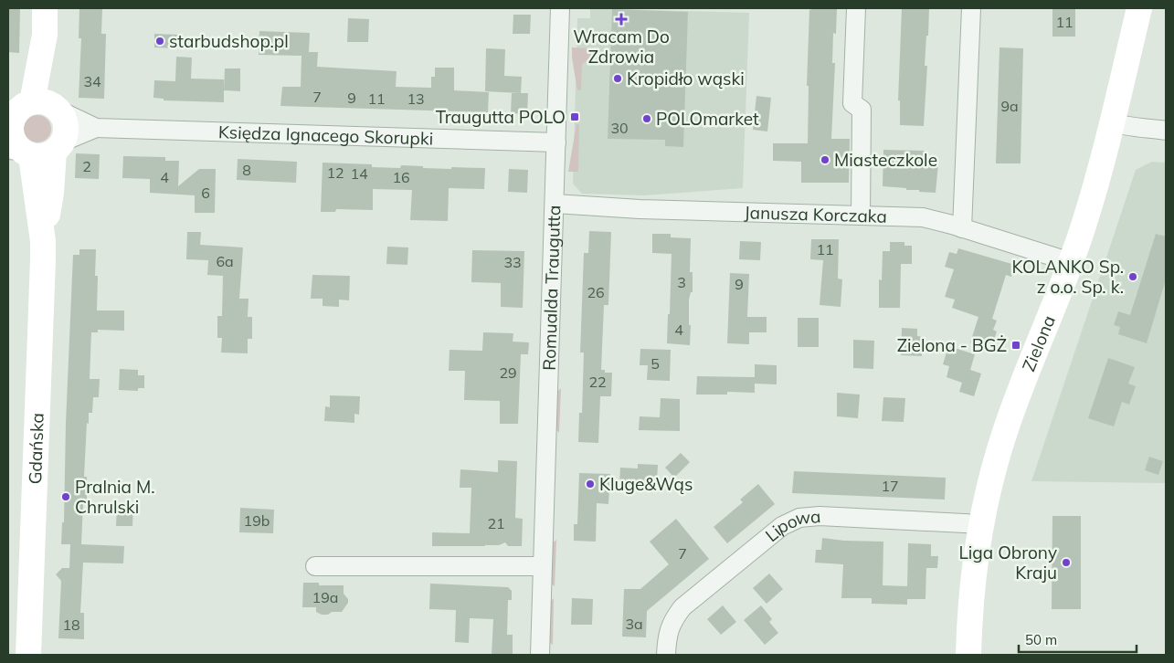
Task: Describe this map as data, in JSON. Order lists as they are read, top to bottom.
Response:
{
  "streets": {
    "main road": ["Zielona", "Gdańska"],
    "street": [
      "Księdza Ignacego Skorupki",
      "Janusza Korczaka",
      "Romualda Traugutta",
      "Lipowa"
    ]
  },
  "crossings": [
    ["Księdza Ignacego Skorupki", "Romualda Traugutta"],
    ["Księdza Ignacego Skorupki", "Gdańska"],
    ["Janusza Korczaka", "Romualda Traugutta"],
    ["Janusza Korczaka", "Zielona"],
    ["Zielona", "Lipowa"]
  ],
  "places": {
    "health": ["Wracam Do Zdrowia"],
    "other": [
      "starbudshop.pl",
      "Kropidło wąski",
      "POLOmarket",
      "Miasteczkole",
      "KOLANKO Sp. z o.o. Sp. k.",
      "Kluge&Wąs",
      "Pralnia M. Chrulski",
      "Liga Obrony Kraju"
    ],
    "transit": ["Traugutta POLO", "Zielona - BGŻ"]
  },
  "house_numbers": [
    "11",
    "34",
    "7",
    "9",
    "11",
    "13",
    "9a",
    "30",
    "2",
    "8",
    "12",
    "14",
    "4",
    "16",
    "6",
    "11",
    "6a",
    "33",
    "3",
    "9",
    "26",
    "4",
    "5",
    "29",
    "22",
    "17",
    "19b",
    "21",
    "7",
    "19a",
    "3a",
    "18"
  ],
  "scale_bar": "50 m"
}
